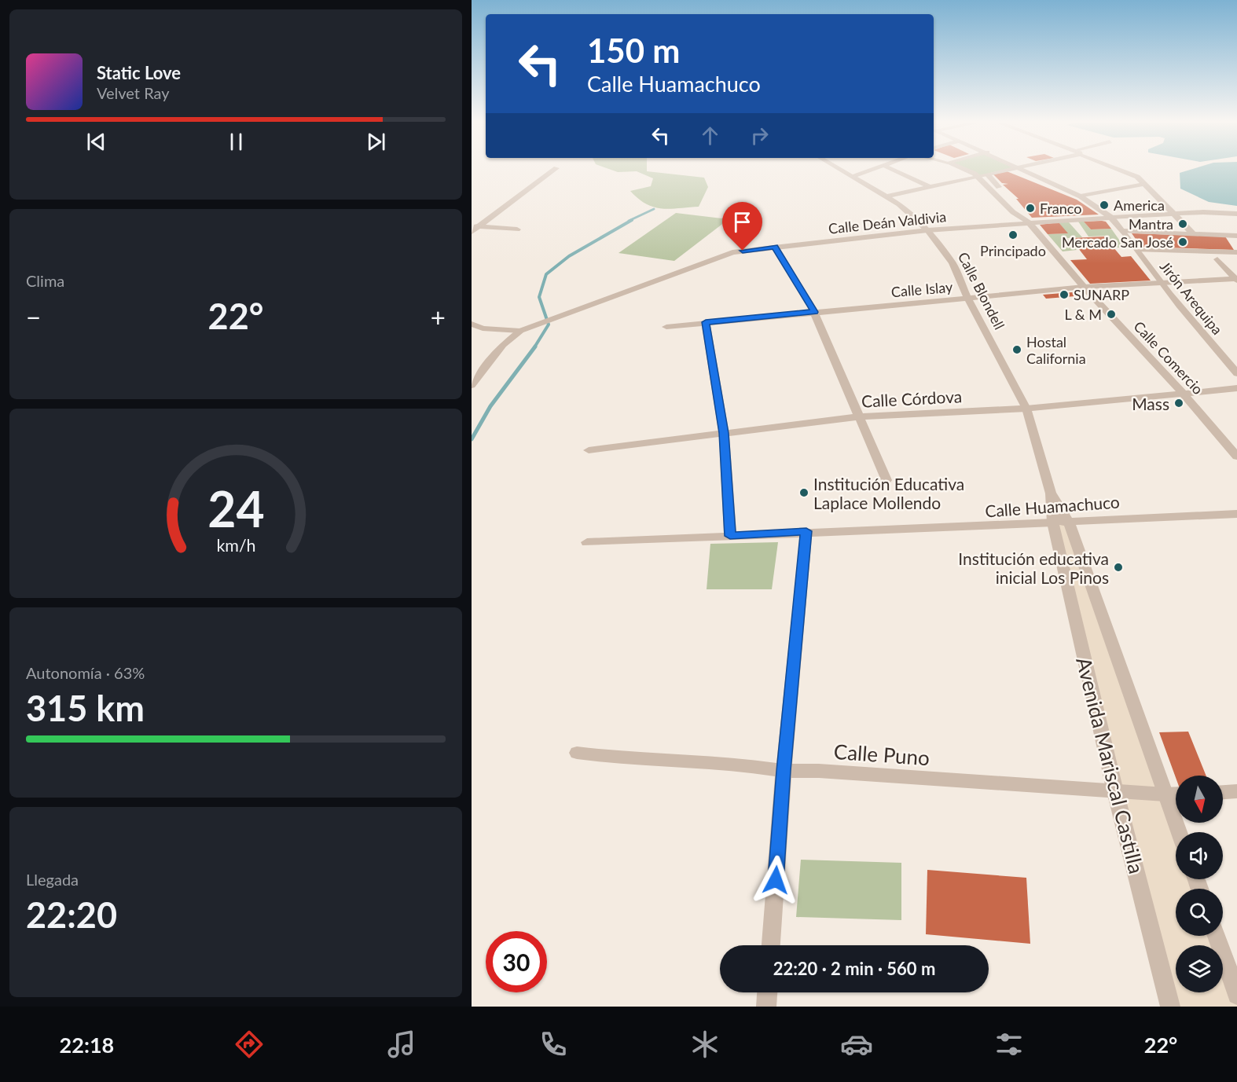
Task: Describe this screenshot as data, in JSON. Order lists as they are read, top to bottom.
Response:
{
  "streets": {
    "street": [
      "Calle Deán Valdivia",
      "Calle Islay",
      "Calle Blondell",
      "Jirón Arequipa",
      "Calle Comercio",
      "Calle Córdova",
      "Calle Huamachuco",
      "Calle Puno",
      "Avenida Mariscal Castilla"
    ]
  },
  "crossings": [
    ["Calle Deán Valdivia", "Calle Blondell"],
    ["Calle Deán Valdivia", "Jirón Arequipa"],
    ["Calle Deán Valdivia", "Calle Comercio"],
    ["Calle Islay", "Calle Blondell"],
    ["Calle Islay", "Jirón Arequipa"],
    ["Calle Islay", "Calle Comercio"],
    ["Calle Blondell", "Calle Córdova"],
    ["Calle Blondell", "Calle Huamachuco"],
    ["Calle Blondell", "Avenida Mariscal Castilla"],
    ["Calle Comercio", "Calle Córdova"],
    ["Calle Huamachuco", "Avenida Mariscal Castilla"],
    ["Calle Puno", "Avenida Mariscal Castilla"]
  ],
  "places": [
    "America",
    "Franco",
    "Mantra",
    "Principado",
    "Mercado San José",
    "SUNARP",
    "L & M",
    "Hostal California",
    "Mass",
    "Institución Educativa Laplace Mollendo",
    "Institución educativa inicial Los Pinos"
  ],
  "north": "bottom",
  "page": {
    "turn": ["150 m", "Calle Huamachuco"],
    "song": ["Static Love", "Velvet Ray"],
    "tile": [
      "Clima",
      ["Autonomía · 63%", "315 km"],
      ["Llegada", "22:20"]
    ],
    "heat": ["−", "22°", "+"],
    "limit": "30",
    "trip": "22:20 · 2 min · 560 m",
    "tabs": ["22:18", "22°"],
    "gauge": ["24", "km/h"]
  }
}
